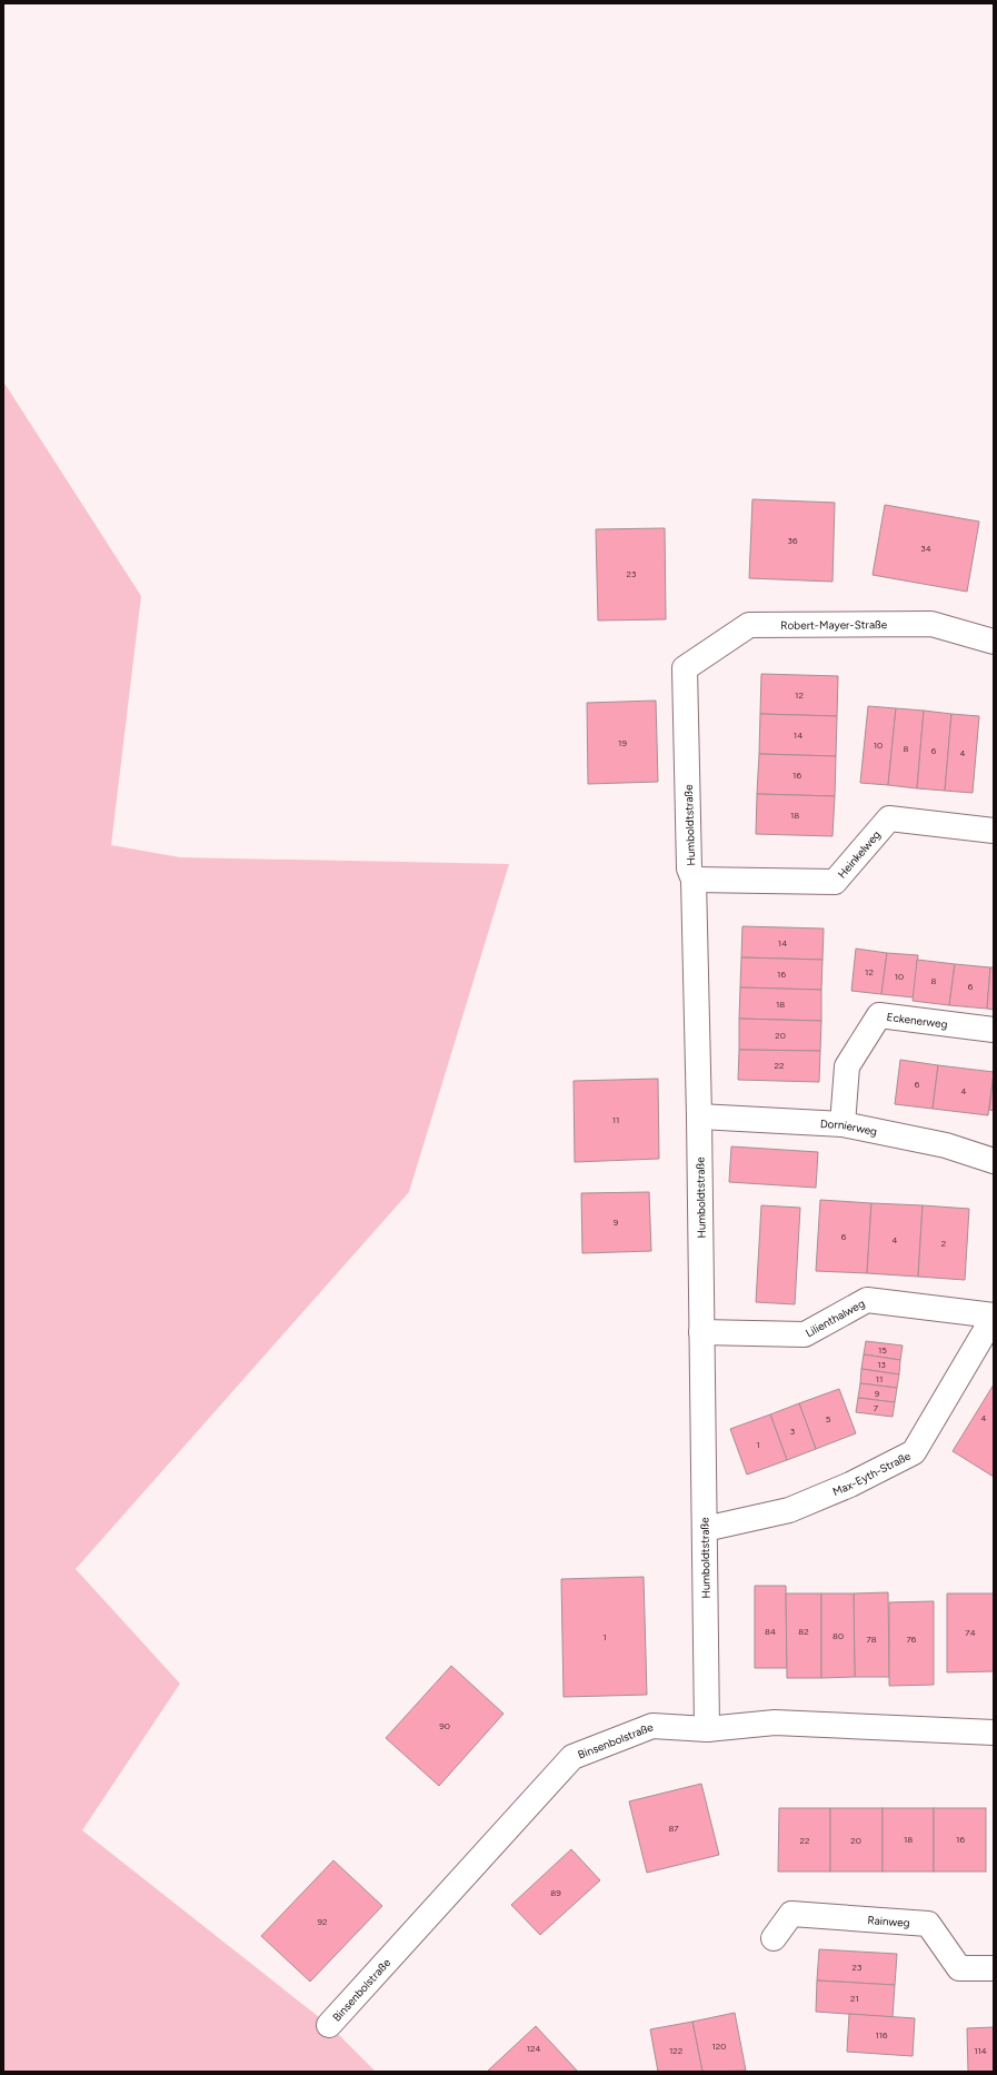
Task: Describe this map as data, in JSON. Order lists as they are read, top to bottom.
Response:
{
  "streets": {
    "street": [
      "Robert-Mayer-Straße",
      "Humboldtstraße",
      "Heinkelweg",
      "Eckenerweg",
      "Dornierweg",
      "Lilienthalweg",
      "Max-Eyth-Straße",
      "Binsenbolstraße",
      "Rainweg"
    ]
  },
  "crossings": [
    ["Robert-Mayer-Straße", "Humboldtstraße"],
    ["Humboldtstraße", "Heinkelweg"],
    ["Humboldtstraße", "Dornierweg"],
    ["Humboldtstraße", "Lilienthalweg"],
    ["Humboldtstraße", "Max-Eyth-Straße"],
    ["Humboldtstraße", "Binsenbolstraße"],
    ["Eckenerweg", "Dornierweg"],
    ["Lilienthalweg", "Max-Eyth-Straße"]
  ],
  "house_numbers": [
    "36",
    "34",
    "23",
    "12",
    "14",
    "19",
    "10",
    "8",
    "6",
    "4",
    "16",
    "18",
    "14",
    "12",
    "16",
    "10",
    "8",
    "6",
    "18",
    "20",
    "22",
    "6",
    "4",
    "11",
    "9",
    "6",
    "4",
    "2",
    "15",
    "13",
    "11",
    "9",
    "7",
    "4",
    "5",
    "3",
    "1",
    "84",
    "82",
    "74",
    "80",
    "1",
    "78",
    "76",
    "90",
    "87",
    "18",
    "16",
    "22",
    "20",
    "89",
    "92",
    "23",
    "21",
    "116",
    "120",
    "124",
    "122",
    "114"
  ]
}
